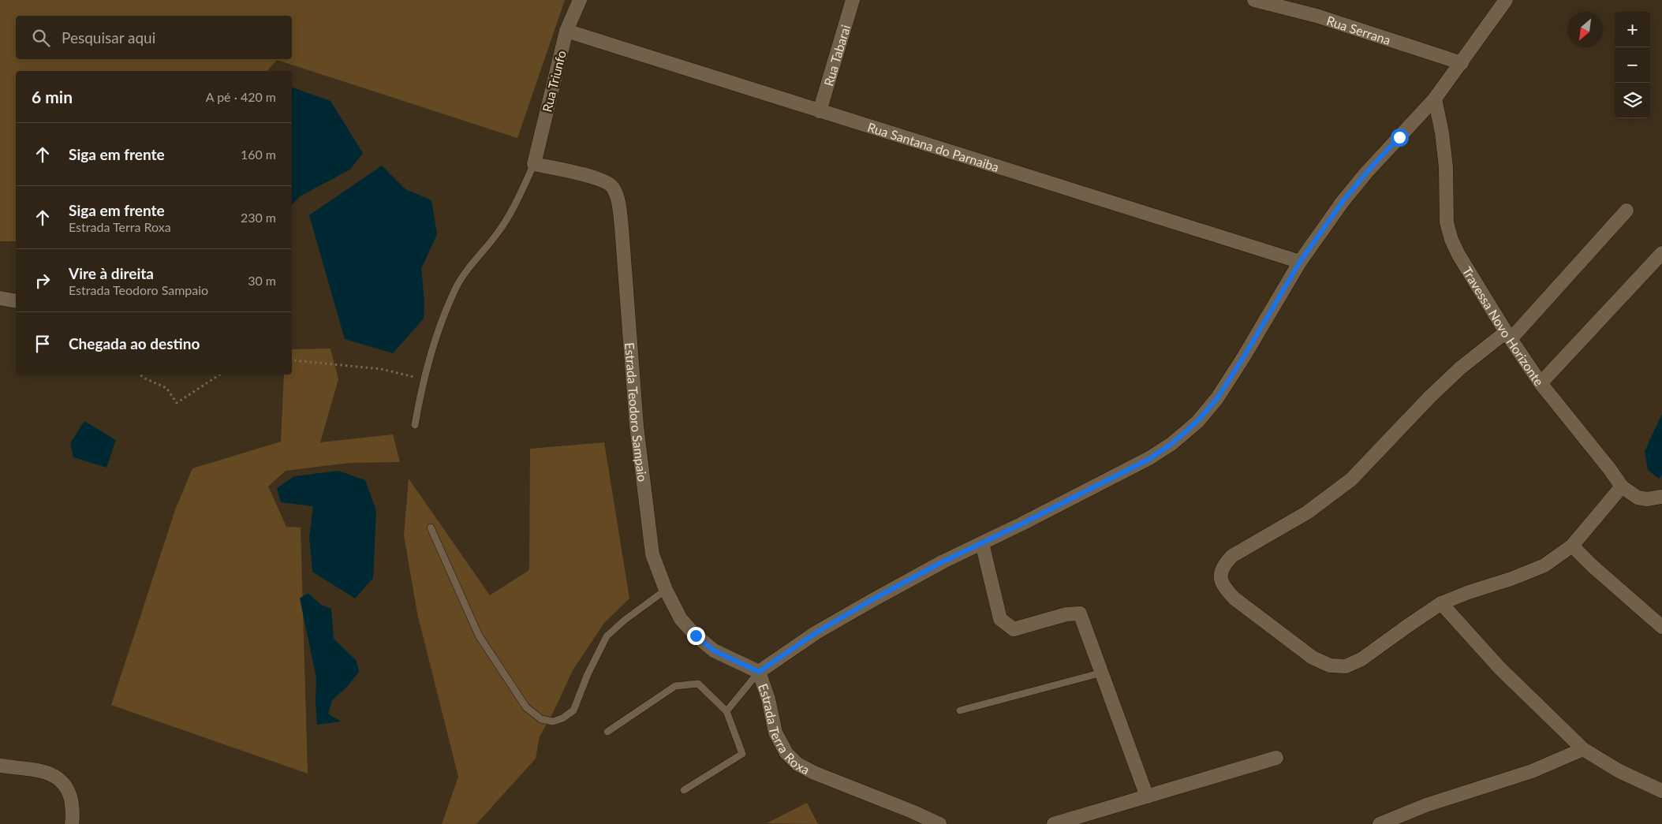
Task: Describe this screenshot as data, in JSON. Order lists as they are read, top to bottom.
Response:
{
  "streets": {
    "street": [
      "Rua Serrana",
      "Rua Tabarai",
      "Rua Triunfo",
      "Rua Santana do Parnaiba",
      "Travessa Novo Horizonte",
      "Estrada Teodoro Sampaio",
      "Estrada Terra Roxa"
    ]
  },
  "crossings": [
    ["Rua Serrana", "Estrada Terra Roxa"],
    ["Rua Tabarai", "Rua Santana do Parnaiba"],
    ["Rua Triunfo", "Rua Santana do Parnaiba"],
    ["Rua Triunfo", "Estrada Teodoro Sampaio"],
    ["Rua Santana do Parnaiba", "Estrada Terra Roxa"],
    ["Travessa Novo Horizonte", "Estrada Terra Roxa"],
    ["Estrada Teodoro Sampaio", "Estrada Terra Roxa"]
  ],
  "north": "bottom left",
  "page": {
    "map_buttons": ["+", "−"],
    "search": "Pesquisar aqui",
    "heading": ["6 min", "A pé · 420 m"],
    "list": [
      ["Siga em frente", "160 m"],
      ["Siga em frente", "Estrada Terra Roxa", "230 m"],
      ["Vire à direita", "Estrada Teodoro Sampaio", "30 m"],
      "Chegada ao destino"
    ]
  }
}
